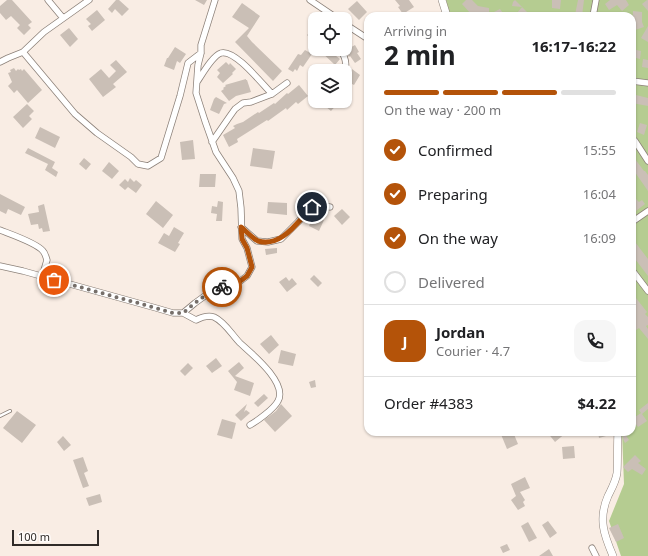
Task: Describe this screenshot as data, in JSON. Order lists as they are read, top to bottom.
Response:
{
  "scale_bar": "100 m",
  "page": {
    "heading": ["2 min", "Arriving in", "16:17–16:22"],
    "panel": [
      "Jordan",
      "Courier · 4.7",
      "Order #4383",
      "$4.22"
    ],
    "bar": "On the way · 200 m",
    "list": [
      ["Confirmed", "15:55"],
      ["Preparing", "16:04"],
      ["On the way", "16:09"],
      "Delivered"
    ],
    "round": "J",
    "scale": "100 m"
  }
}
